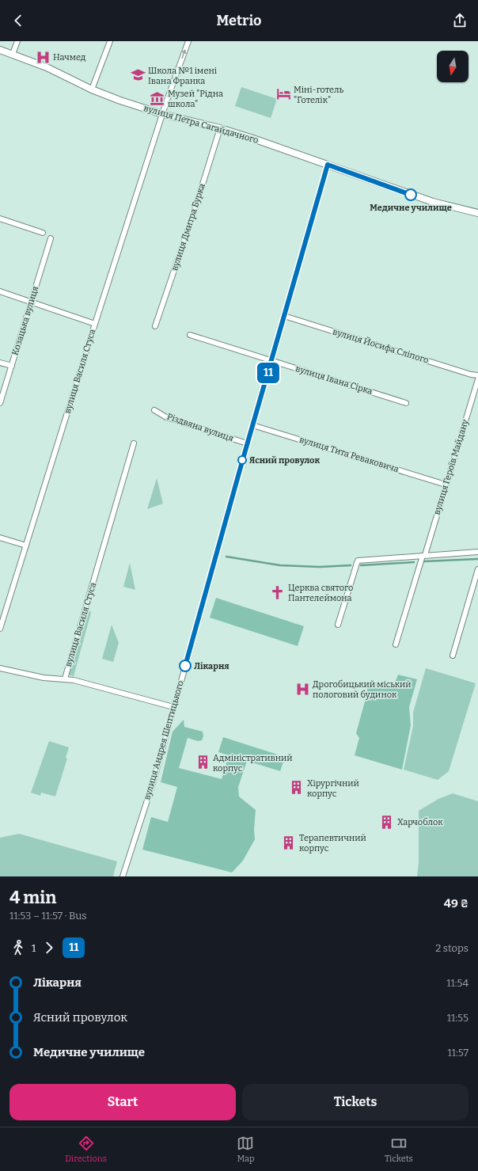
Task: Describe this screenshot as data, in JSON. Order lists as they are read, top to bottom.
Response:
{
  "streets": {
    "main road": ["вулиця Петра Сагайдачного"],
    "street": [
      "вулиця Дмитра Бурка",
      "Козацька вулиця",
      "вулиця Йосифа Сліпого",
      "вулиця Василя Стуса",
      "вулиця Івана Сірка",
      "Різдвяна вулиця",
      "вулиця Тита Реваковича",
      "вулиця Героїв Майдану",
      "вулиця Андрея Шептицького"
    ]
  },
  "crossings": [
    ["вулиця Петра Сагайдачного", "вулиця Дмитра Бурка"],
    ["вулиця Петра Сагайдачного", "вулиця Василя Стуса"],
    ["вулиця Петра Сагайдачного", "вулиця Андрея Шептицького"],
    ["вулиця Йосифа Сліпого", "вулиця Андрея Шептицького"],
    ["вулиця Івана Сірка", "вулиця Андрея Шептицького"],
    ["Різдвяна вулиця", "вулиця Андрея Шептицького"],
    ["вулиця Тита Реваковича", "вулиця Героїв Майдану"],
    ["вулиця Тита Реваковича", "вулиця Андрея Шептицького"]
  ],
  "places": {
    "hospital": ["Начмед", "Дрогобицький міський пологовий будинок"],
    "school or university": ["Школа №1 імені Івана Франка"],
    "hotel": ["Міні-готель \"Готелік\""],
    "museum": ["Музей \"Рідна школа\""],
    "other": ["Медичне училище", "Ясний провулок", "Лікарня"],
    "church": ["Церква святого Пантелеймона"],
    "building": [
      "Адміністративний корпус",
      "Хірургічний корпус",
      "Харчоблок",
      "Терапевтичний корпус"
    ]
  },
  "lines": ["bus line 11"],
  "north": "bottom",
  "page": {
    "header": "Metrio",
    "on_map": "11",
    "heading": ["4 min", "11:53 – 11:57 · Bus", "49 ₴"],
    "legs": ["1", "11", "2 stops"],
    "list": [
      {
        "name": "Лікарня",
        "value": "11:54"
      },
      {
        "name": "Ясний провулок",
        "value": "11:55"
      },
      {
        "name": "Медичне училище",
        "value": "11:57"
      }
    ],
    "buttons": ["Start", "Tickets"],
    "tabs": ["Directions", "Map", "Tickets"]
  }
}
